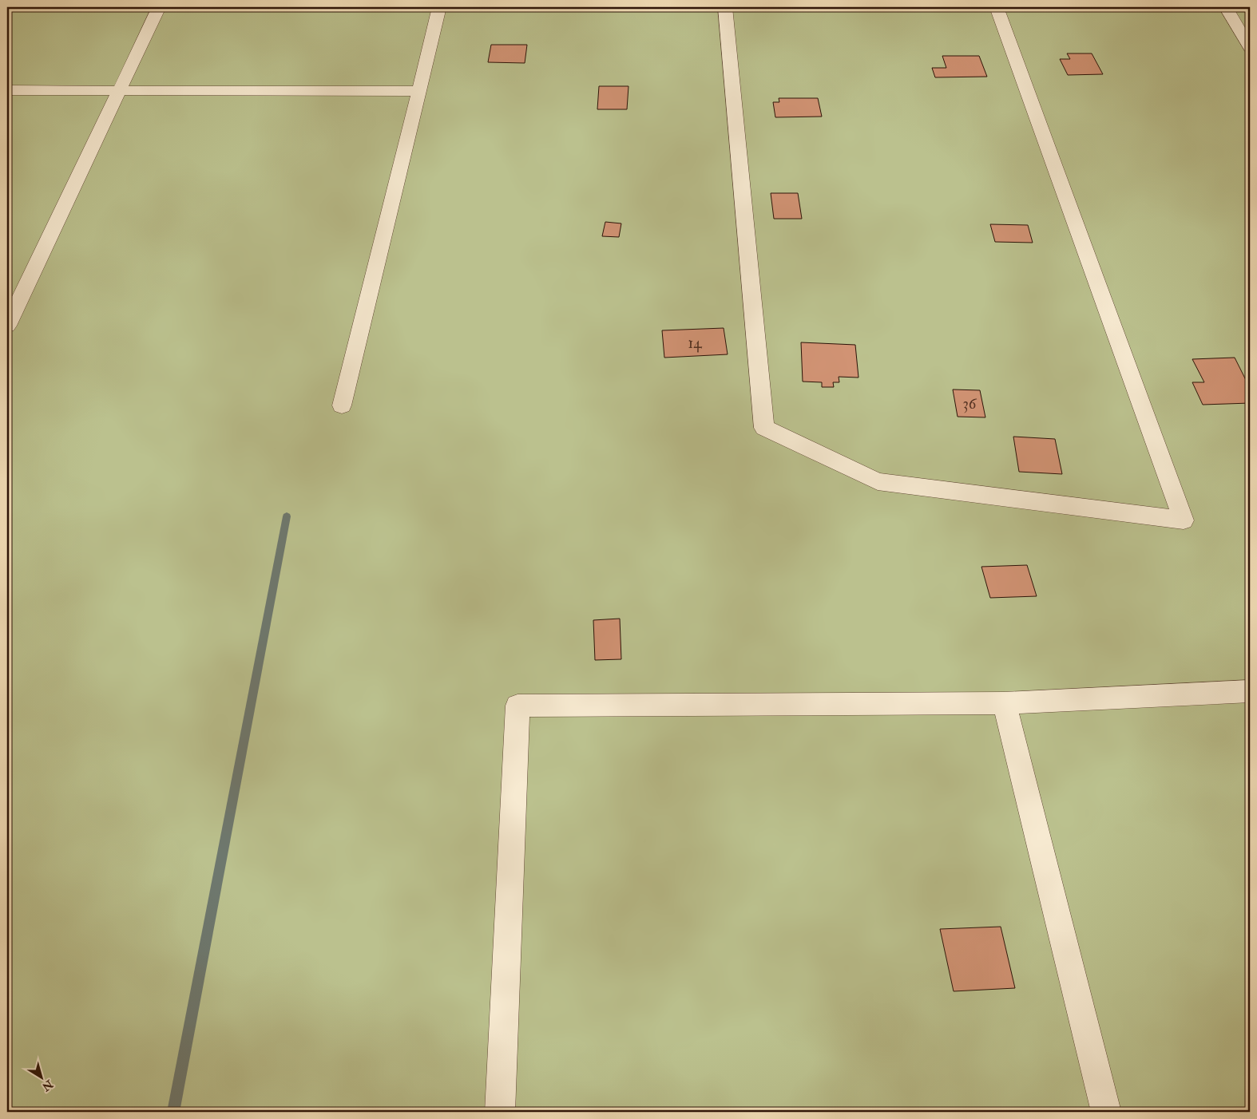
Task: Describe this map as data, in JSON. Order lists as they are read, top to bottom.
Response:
{
  "house_numbers": ["14", "36"],
  "north": "bottom right"
}
